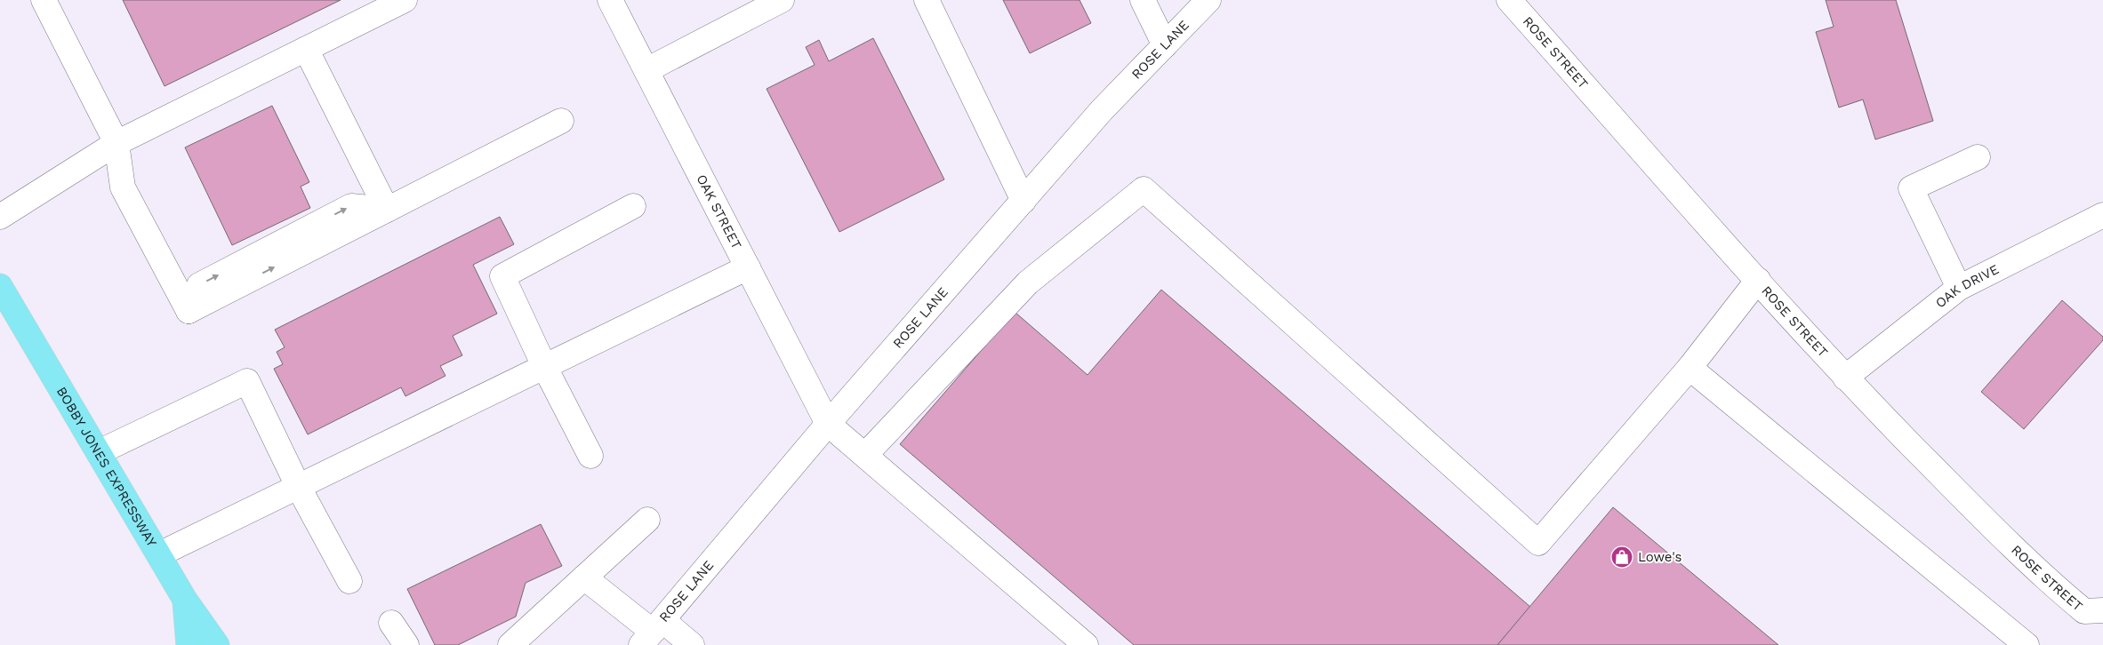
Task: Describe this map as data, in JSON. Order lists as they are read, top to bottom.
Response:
{
  "streets": {
    "main road": ["BOBBY JONES EXPRESSWAY"],
    "street": [
      "ROSE LANE",
      "ROSE STREET",
      "OAK STREET",
      "OAK DRIVE"
    ]
  },
  "crossings": [
    ["ROSE LANE", "OAK STREET"],
    ["ROSE STREET", "OAK DRIVE"]
  ],
  "places": {
    "shop": ["Lowe's"]
  }
}
